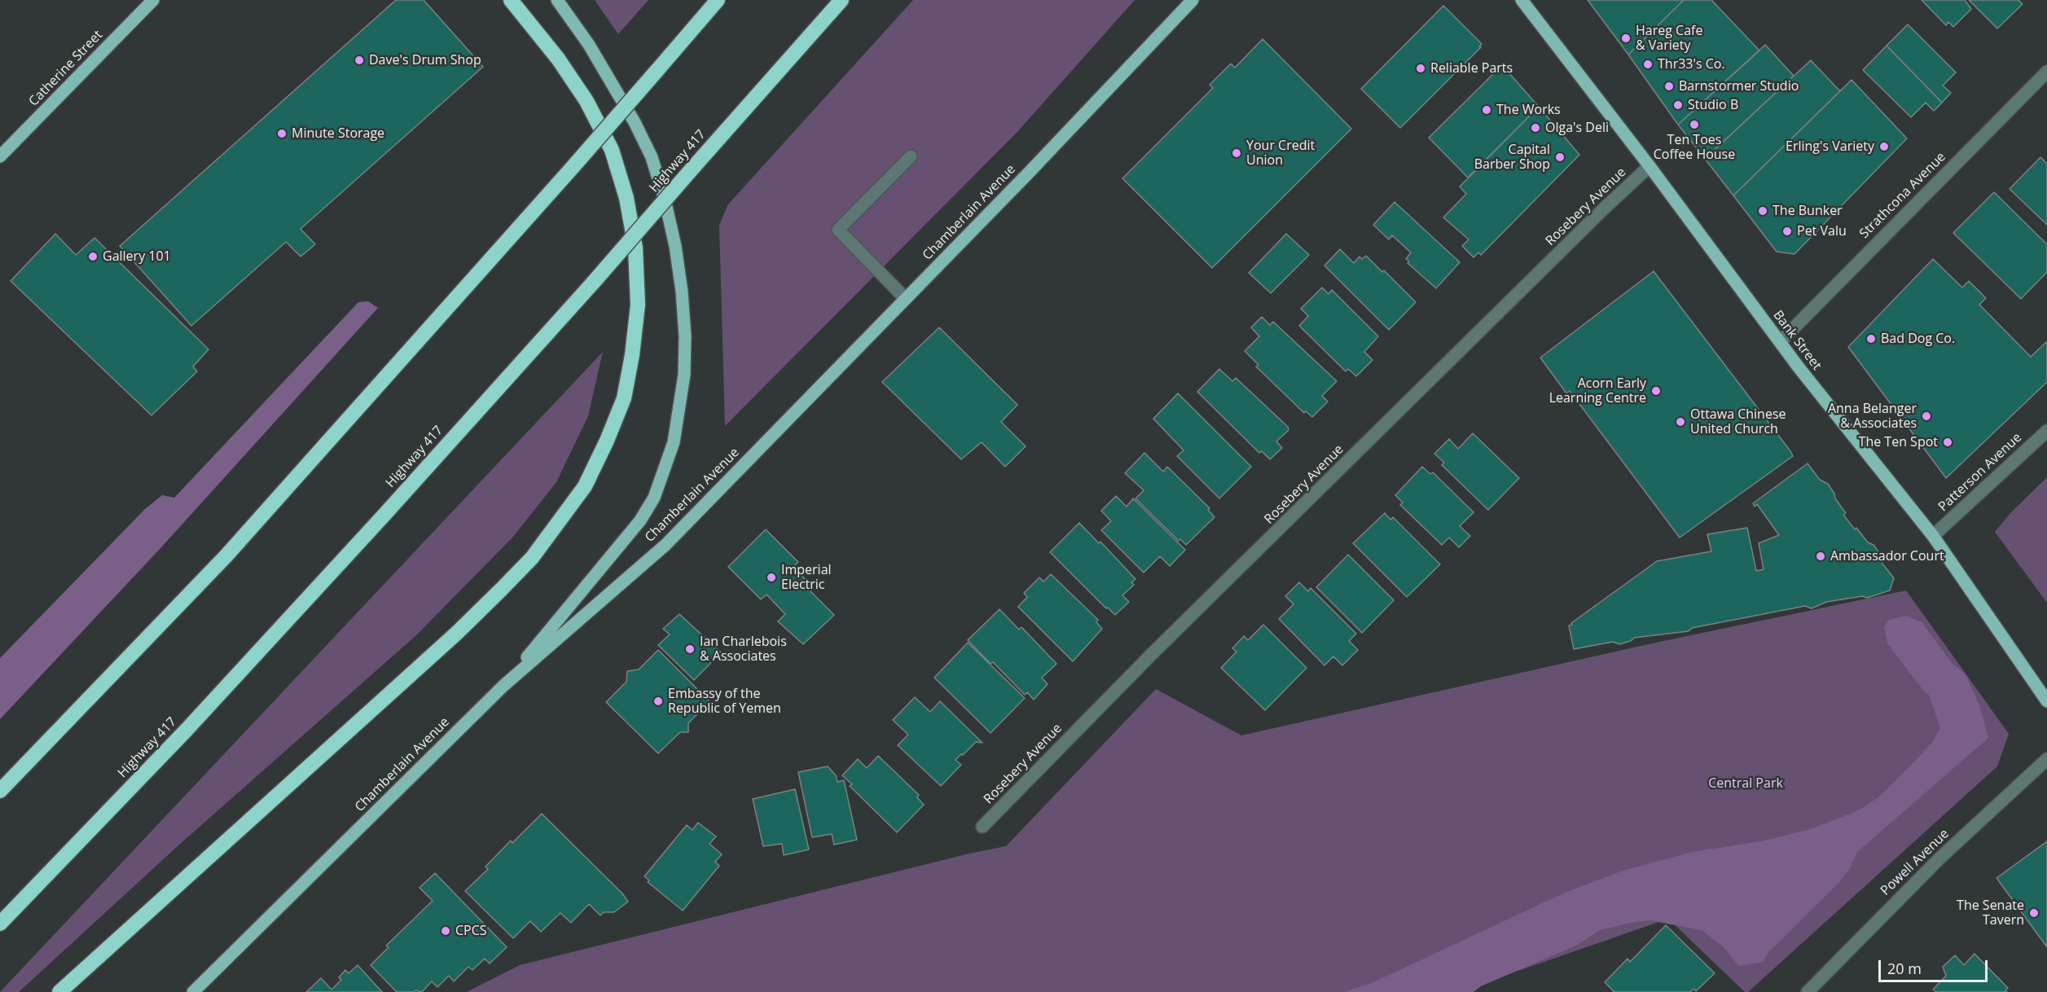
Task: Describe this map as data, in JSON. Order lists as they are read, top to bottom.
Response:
{
  "streets": {
    "highway": ["Highway 417"],
    "main road": ["Catherine Street", "Chamberlain Avenue", "Bank Street"],
    "street": [
      "Strathcona Avenue",
      "Rosebery Avenue",
      "Patterson Avenue",
      "Powell Avenue"
    ]
  },
  "crossings": [
    ["Strathcona Avenue", "Bank Street"],
    ["Rosebery Avenue", "Bank Street"],
    ["Bank Street", "Patterson Avenue"]
  ],
  "parks": ["Central Park"],
  "places": [
    "Hareg Cafe & Variety",
    "Dave's Drum Shop",
    "Thr33's Co.",
    "Reliable Parts",
    "Barnstormer Studio",
    "Studio B",
    "The Works",
    "Ten Toes Coffee House",
    "Olga's Deli",
    "Minute Storage",
    "Erling's Variety",
    "Your Credit Union",
    "Capital Barber Shop",
    "The Bunker",
    "Pet Valu",
    "Gallery 101",
    "Bad Dog Co.",
    "Acorn Early Learning Centre",
    "Anna Belanger & Associates",
    "Ottawa Chinese United Church",
    "The Ten Spot",
    "Ambassador Court",
    "Imperial Electric",
    "Ian Charlebois & Associates",
    "Embassy of the Republic of Yemen",
    "The Senate Tavern",
    "CPCS"
  ],
  "scale_bar": "20 m"
}
